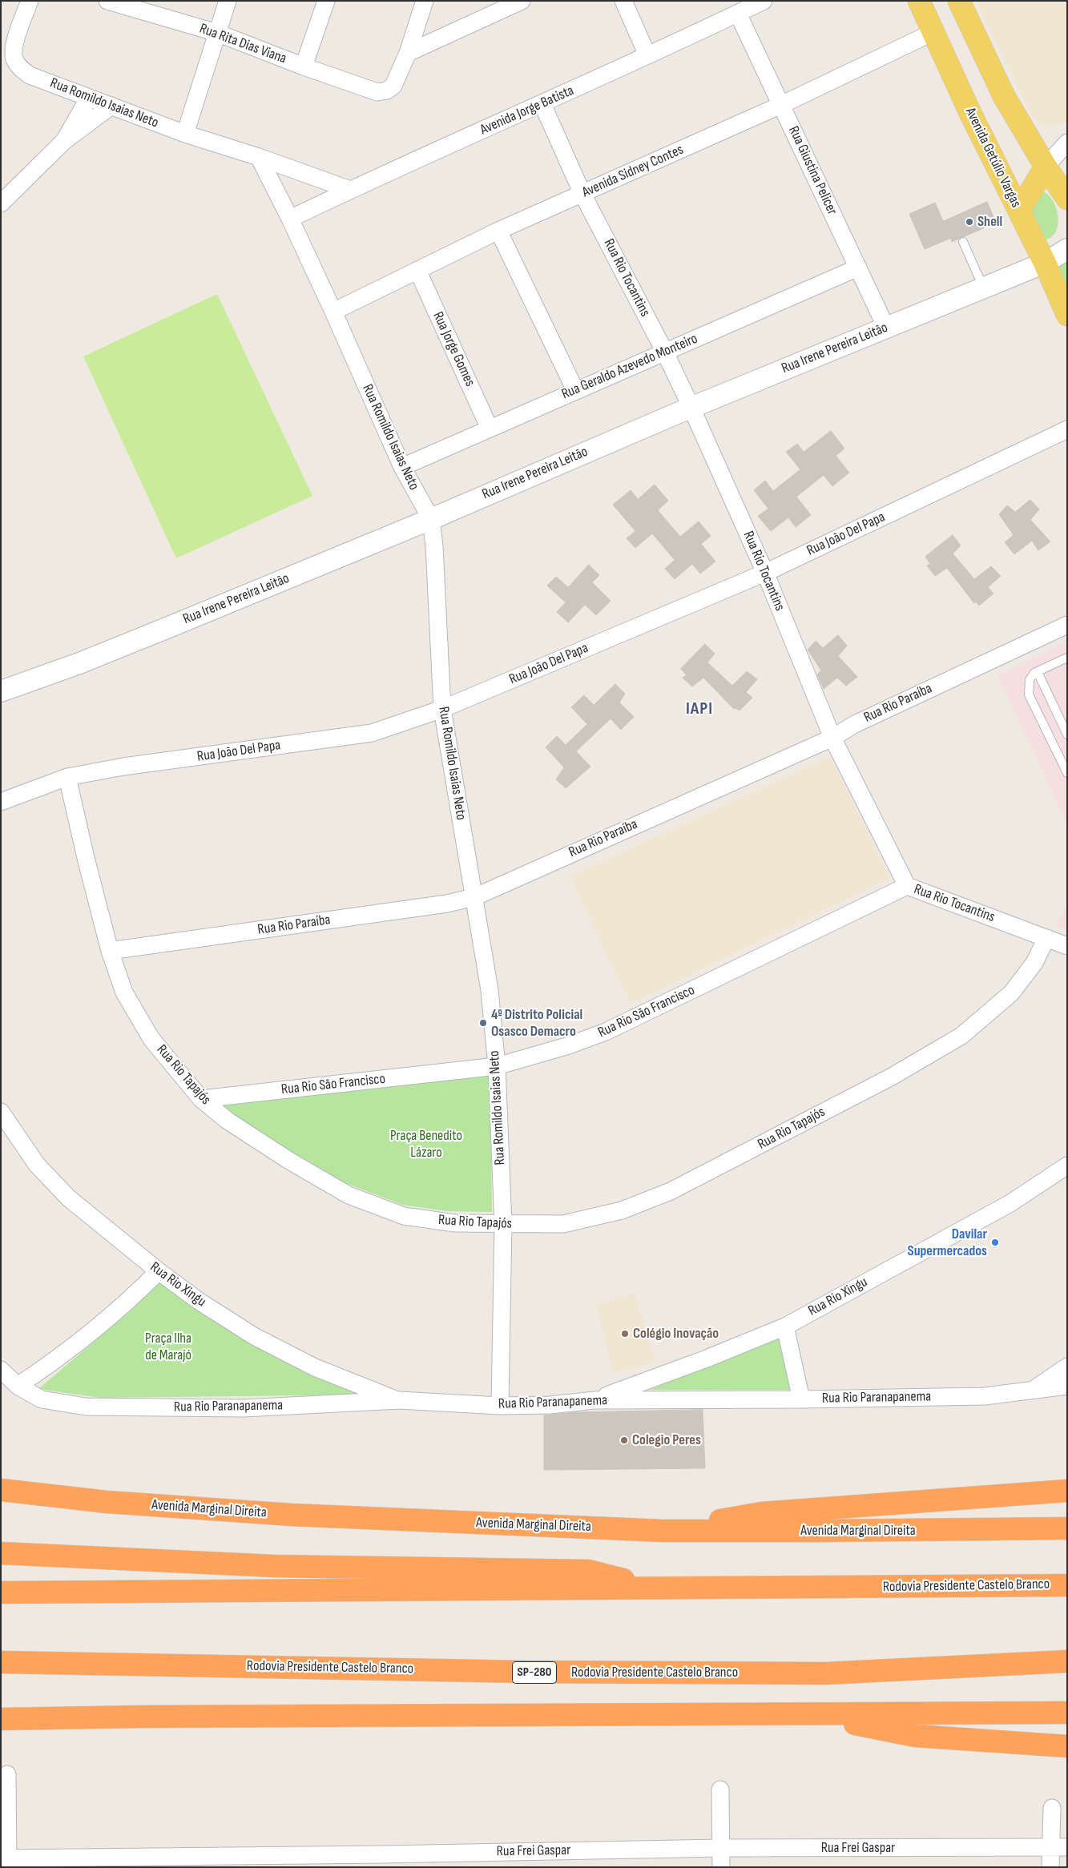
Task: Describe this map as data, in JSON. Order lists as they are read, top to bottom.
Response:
{
  "streets": {
    "highway": ["Avenida Marginal Direita", "Rodovia Presidente Castelo Branco", "SP-280"],
    "main road": ["Avenida Getúlio Vargas"],
    "street": [
      "Rua Rita Dias Viana",
      "Rua Romildo Isaias Neto",
      "Avenida Jorge Batista",
      "Rua Giustina Pelicer",
      "Avenida Sidney Contes",
      "Rua Rio Tocantins",
      "Rua Irene Pereira Leitão",
      "Rua Jorge Gomes",
      "Rua Geraldo Azevedo Monteiro",
      "Rua João Del Papa",
      "Rua Rio Paraíba",
      "Rua Rio São Francisco",
      "Rua Rio Tapajós",
      "Rua Rio Xingu",
      "Rua Rio Paranapanema",
      "Rua Frei Gaspar"
    ]
  },
  "crossings": [
    ["Rua Romildo Isaias Neto", "Avenida Jorge Batista"],
    ["Rua Romildo Isaias Neto", "Avenida Sidney Contes"],
    ["Rua Romildo Isaias Neto", "Rua Irene Pereira Leitão"],
    ["Rua Romildo Isaias Neto", "Rua Geraldo Azevedo Monteiro"],
    ["Rua Romildo Isaias Neto", "Rua João Del Papa"],
    ["Rua Romildo Isaias Neto", "Rua Rio Paraíba"],
    ["Rua Romildo Isaias Neto", "Rua Rio São Francisco"],
    ["Rua Romildo Isaias Neto", "Rua Rio Tapajós"],
    ["Rua Romildo Isaias Neto", "Rua Rio Paranapanema"],
    ["Avenida Jorge Batista", "Rua Giustina Pelicer"],
    ["Avenida Jorge Batista", "Rua Rio Tocantins"],
    ["Avenida Getúlio Vargas", "Avenida Sidney Contes"],
    ["Avenida Getúlio Vargas", "Rua Irene Pereira Leitão"],
    ["Rua Giustina Pelicer", "Avenida Sidney Contes"],
    ["Rua Giustina Pelicer", "Rua Irene Pereira Leitão"],
    ["Rua Giustina Pelicer", "Rua Geraldo Azevedo Monteiro"],
    ["Avenida Sidney Contes", "Rua Rio Tocantins"],
    ["Avenida Sidney Contes", "Rua Jorge Gomes"],
    ["Rua Rio Tocantins", "Rua Irene Pereira Leitão"],
    ["Rua Rio Tocantins", "Rua Geraldo Azevedo Monteiro"],
    ["Rua Rio Tocantins", "Rua João Del Papa"],
    ["Rua Rio Tocantins", "Rua Rio Paraíba"],
    ["Rua Rio Tocantins", "Rua Rio São Francisco"],
    ["Rua Rio Tocantins", "Rua Rio Tapajós"],
    ["Rua Jorge Gomes", "Rua Geraldo Azevedo Monteiro"],
    ["Rua João Del Papa", "Rua Rio Tapajós"],
    ["Rua Rio Paraíba", "Rua Rio Tapajós"],
    ["Rua Rio São Francisco", "Rua Rio Tapajós"],
    ["Rua Rio Xingu", "Rua Rio Paranapanema"]
  ],
  "districts": ["IAPI"],
  "parks": ["Praça Benedito Lázaro", "Praça Ilha de Marajó"],
  "places": [
    "Shell",
    "4º Distrito Policial Osasco Demacro",
    "Davilar Supermercados",
    "Colégio Inovação",
    "Colegio Peres"
  ]
}
